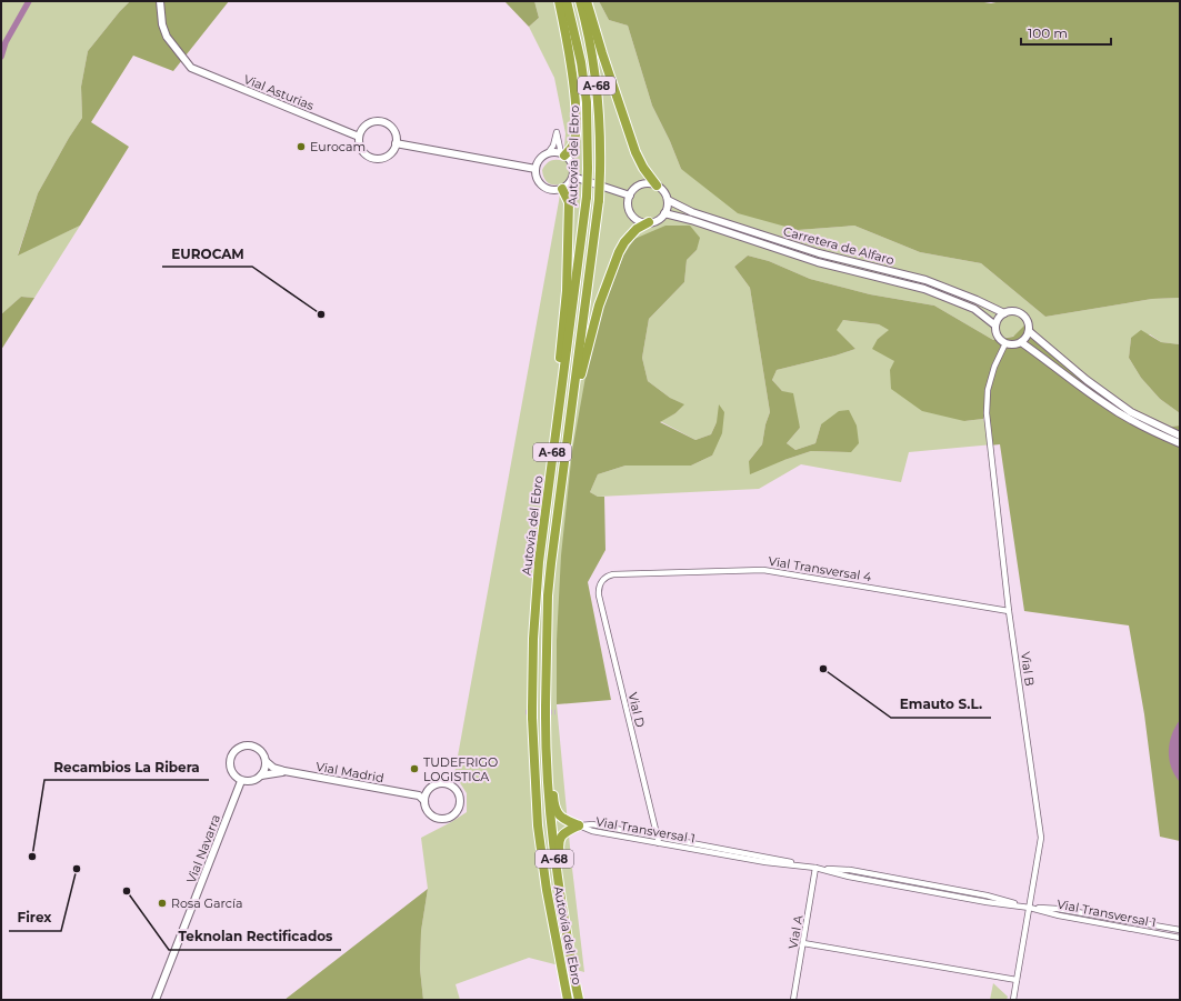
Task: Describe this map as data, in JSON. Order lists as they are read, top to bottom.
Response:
{
  "streets": {
    "highway": ["A-68", "Autovía del Ebro"],
    "street": [
      "Vial Asturias",
      "Carretera de Alfaro",
      "Vial Transversal 4",
      "Vial B",
      "Vial D",
      "Vial Madrid",
      "Vial Transversal 1",
      "Vial Navarra",
      "Vial A"
    ]
  },
  "crossings": [
    ["Carretera de Alfaro", "Vial B"],
    ["Vial Transversal 4", "Vial B"],
    ["Vial Transversal 4", "Vial D"],
    ["Vial B", "Vial Transversal 1"],
    ["Vial D", "Vial Transversal 1"],
    ["Vial Madrid", "Vial Navarra"],
    ["Vial Transversal 1", "Vial A"]
  ],
  "places": [
    "Eurocam",
    "EUROCAM",
    "Emauto S.L.",
    "TUDEFRIGO LOGISTICA",
    "Recambios La Ribera",
    "Firex",
    "Teknolan Rectificados",
    "Rosa García"
  ],
  "scale_bar": "100 m"
}
